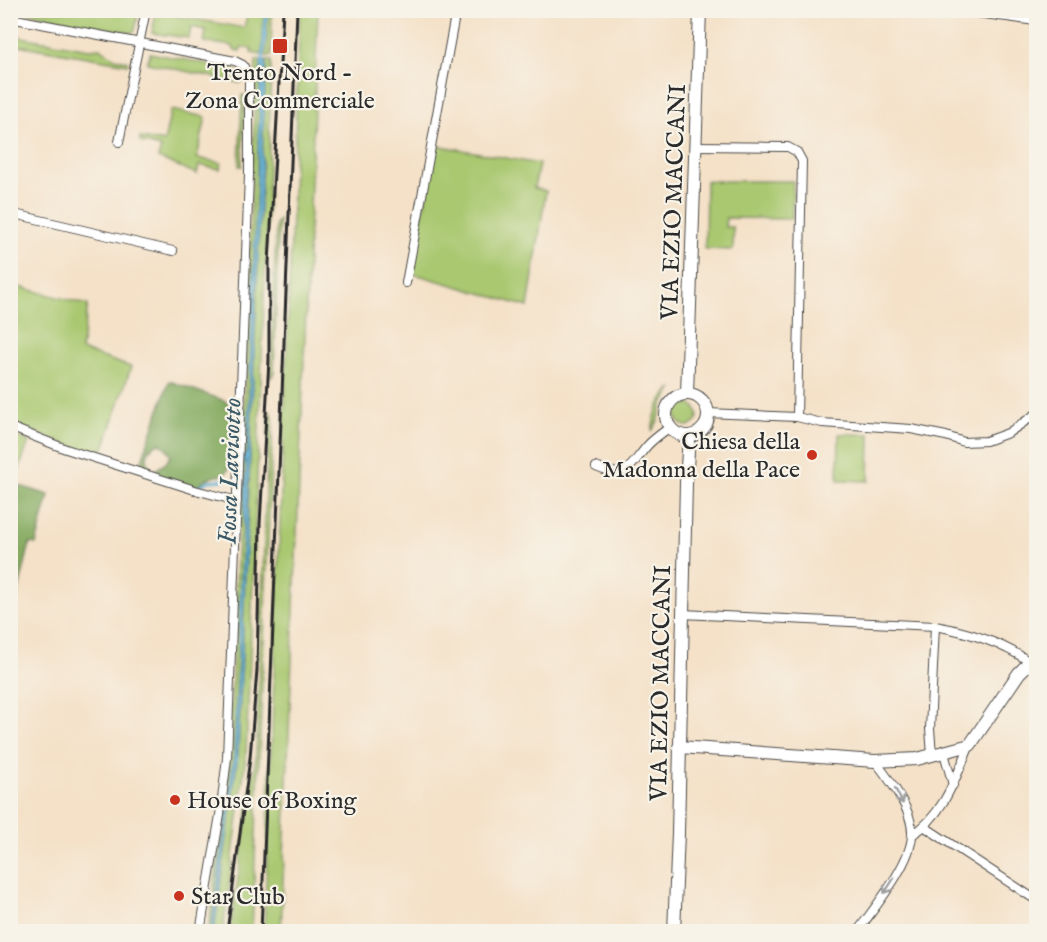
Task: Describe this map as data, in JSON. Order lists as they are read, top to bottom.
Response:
{
  "streets": {
    "street": ["VIA EZIO MACCANI"]
  },
  "water": ["Fossa Lavisotto"],
  "places": {
    "transit": ["Trento Nord - Zona Commerciale"],
    "other": ["Chiesa della Madonna della Pace", "House of Boxing", "Star Club"]
  }
}
